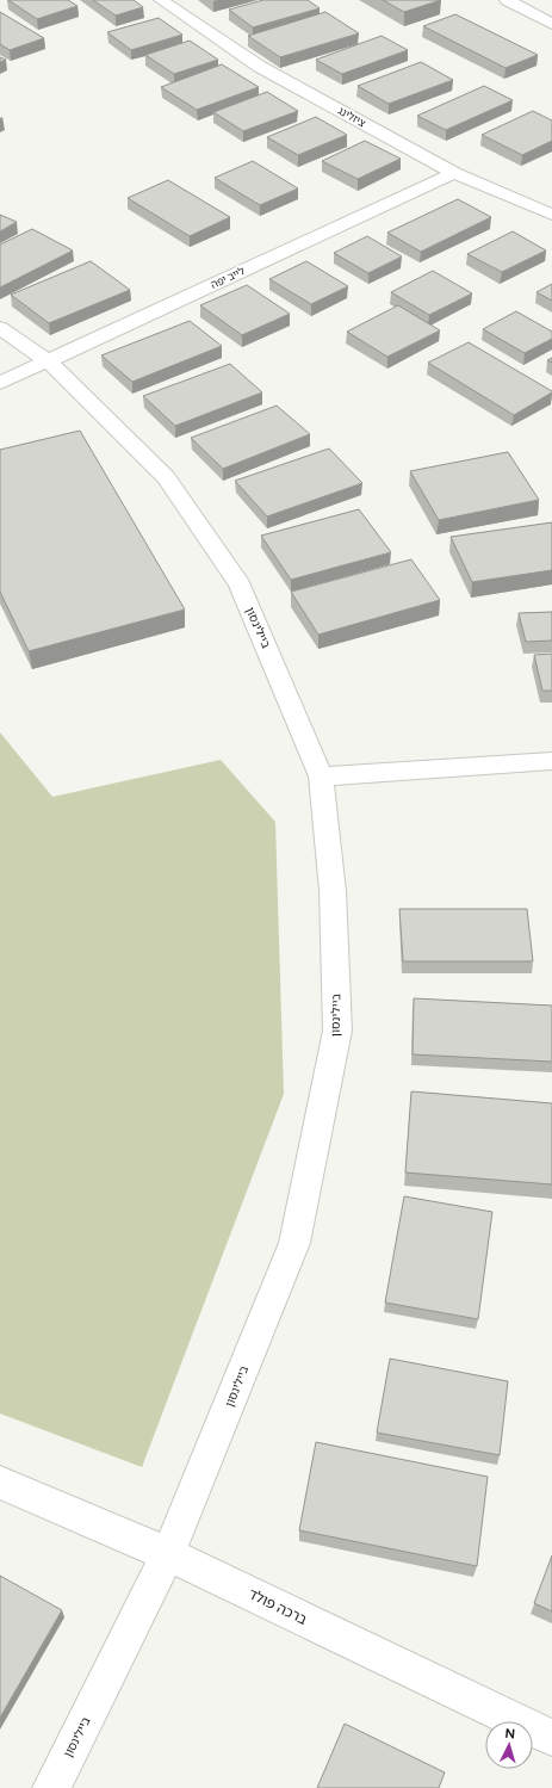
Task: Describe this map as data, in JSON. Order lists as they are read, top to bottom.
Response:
{
  "streets": {
    "street": [
      "ציזלינג",
      "לייב יפה",
      "ביילינסון",
      "ברכה פולד"
    ]
  },
  "crossings": [
    ["ציזלינג", "לייב יפה"],
    ["לייב יפה", "ביילינסון"],
    ["ביילינסון", "ברכה פולד"]
  ],
  "north": "top"
}
